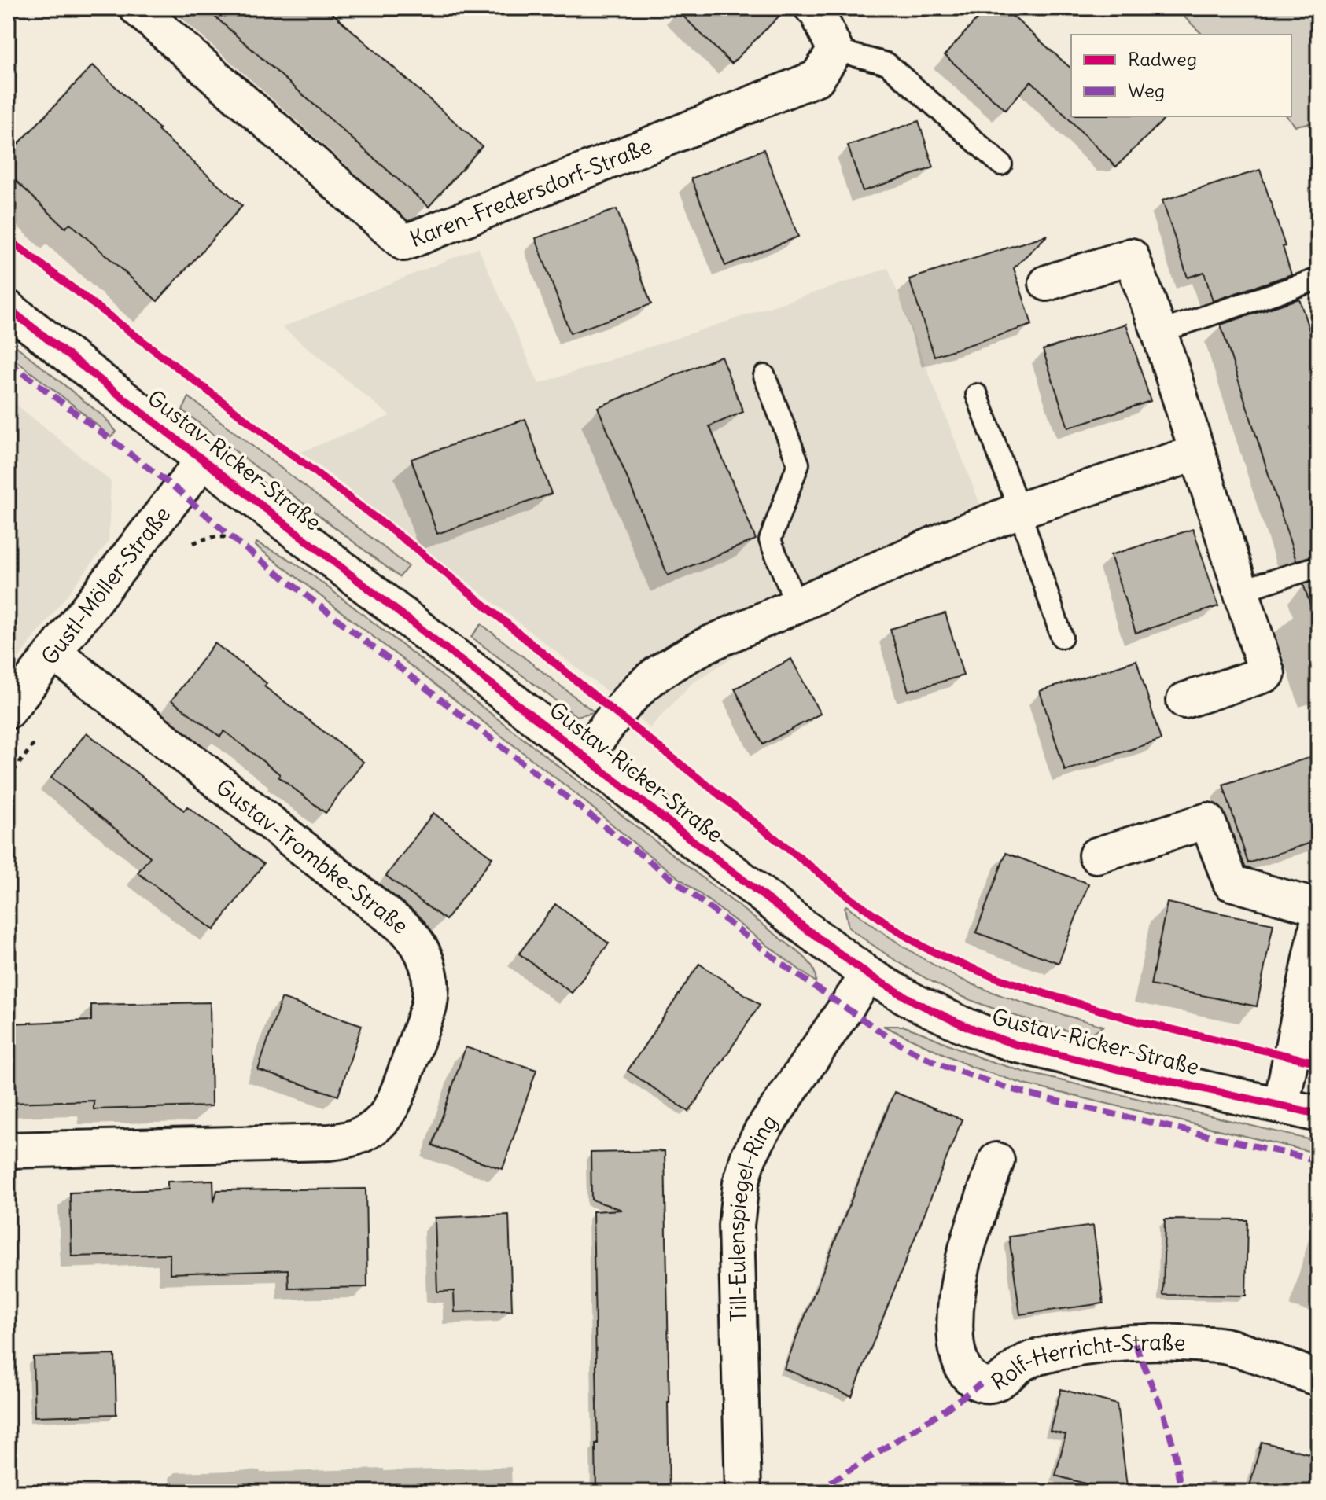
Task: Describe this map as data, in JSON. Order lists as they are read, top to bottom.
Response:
{
  "streets": {
    "street": [
      "Karen-Fredersdorf-Straße",
      "Gustav-Ricker-Straße",
      "Gustl-Möller-Straße",
      "Gustav-Trombke-Straße",
      "Till-Eulenspiegel-Ring",
      "Rolf-Herricht-Straße"
    ]
  },
  "crossings": [
    ["Gustav-Ricker-Straße", "Gustl-Möller-Straße"],
    ["Gustav-Ricker-Straße", "Till-Eulenspiegel-Ring"],
    ["Gustl-Möller-Straße", "Gustav-Trombke-Straße"]
  ],
  "legend": ["Radweg", "Weg"]
}
